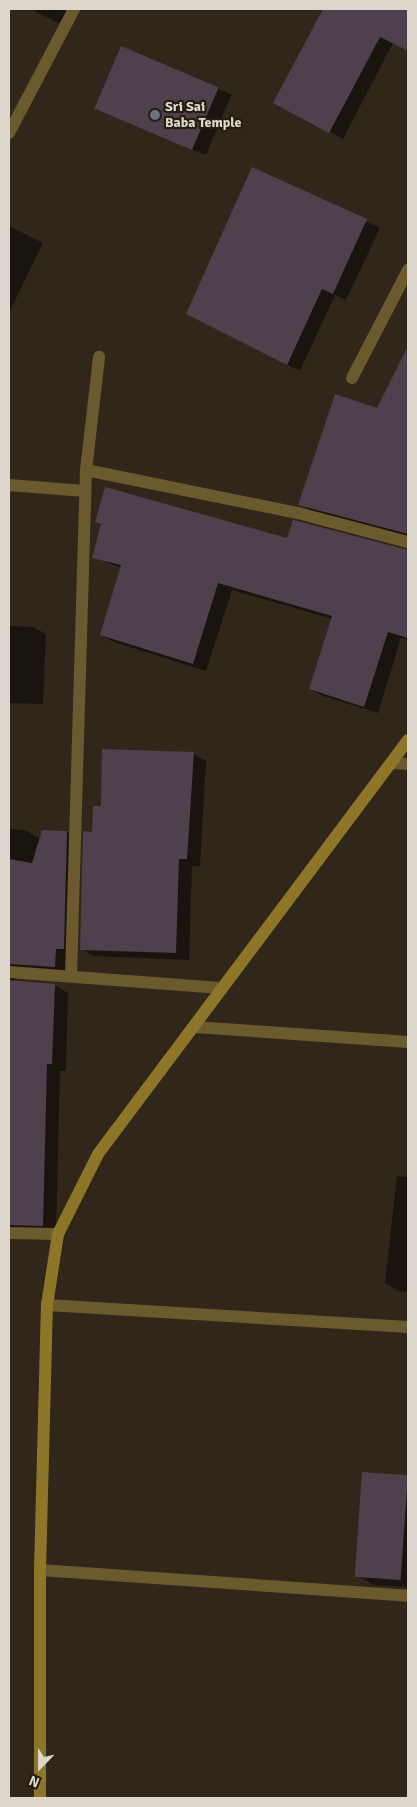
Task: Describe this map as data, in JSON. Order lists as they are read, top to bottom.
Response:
{
  "places": ["Sri Sai Baba Temple"],
  "north": "bottom"
}
